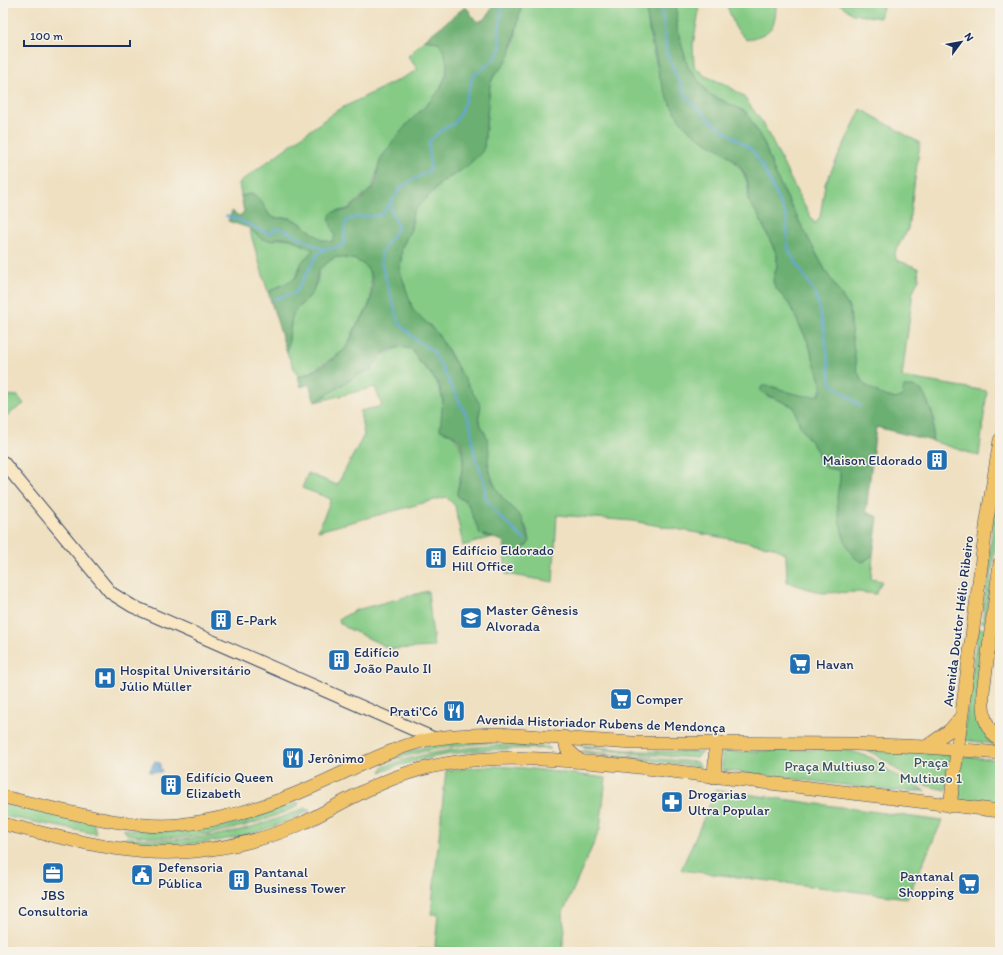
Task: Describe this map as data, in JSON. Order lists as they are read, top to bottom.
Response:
{
  "streets": {
    "main road": ["Avenida Doutor Hélio Ribeiro", "Avenida Historiador Rubens de Mendonça"]
  },
  "crossings": [
    ["Avenida Doutor Hélio Ribeiro", "Avenida Historiador Rubens de Mendonça"]
  ],
  "parks": ["Praça Multiuso 1", "Praça Multiuso 2"],
  "places": {
    "building": [
      "Maison Eldorado",
      "Edifício Eldorado Hill Office",
      "E-Park",
      "Edifício João Paulo II",
      "Edifício Queen Elizabeth",
      "Pantanal Business Tower"
    ],
    "school or university": ["Master Gênesis Alvorada"],
    "supermarket": ["Havan", "Comper", "Pantanal Shopping"],
    "hospital": ["Hospital Universitário Júlio Müller"],
    "restaurant": ["Prati'Có", "Jerônimo"],
    "pharmacy": ["Drogarias Ultra Popular"],
    "office": ["JBS Consultoria"],
    "public building": ["Defensoria Pública"]
  },
  "scale_bar": "100 m",
  "north": "top right"
}
